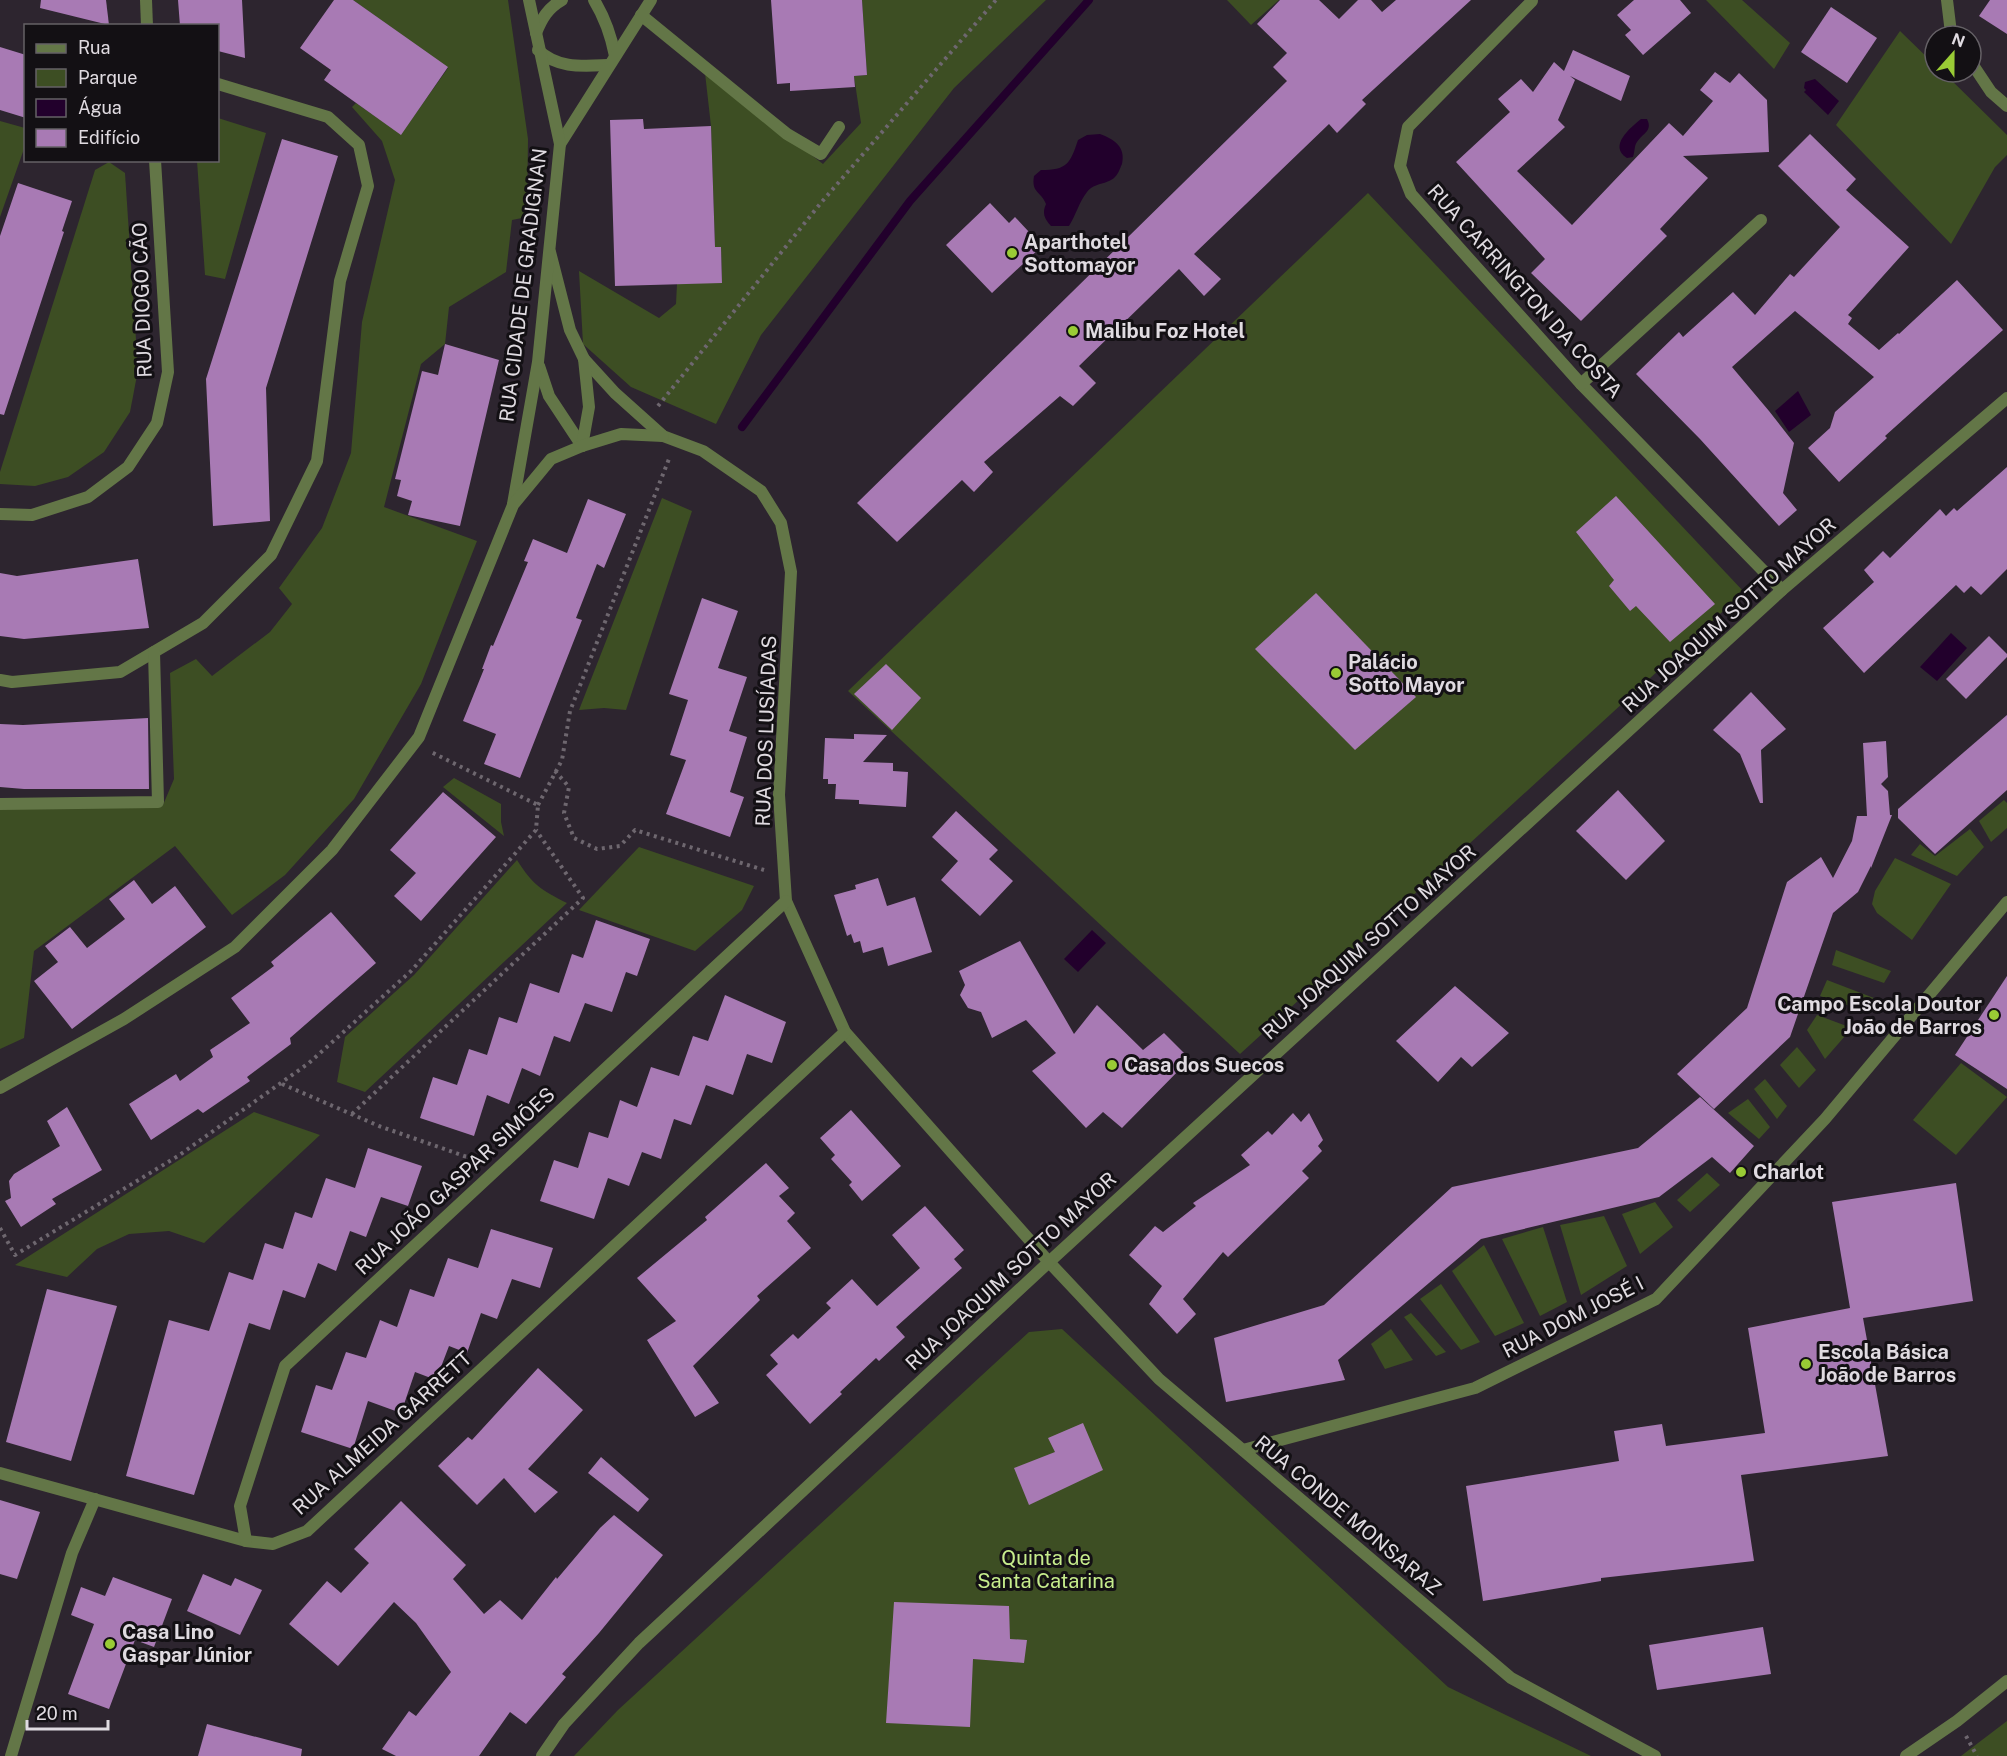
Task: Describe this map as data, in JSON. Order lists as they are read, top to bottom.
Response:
{
  "streets": {
    "street": [
      "RUA CIDADE DE GRADIGNAN",
      "RUA CARRINGTON DA COSTA",
      "RUA DIOGO CÃO",
      "RUA JOAQUIM SOTTO MAYOR",
      "RUA DOS LUSÍADAS",
      "RUA JOÃO GASPAR SIMÕES",
      "RUA DOM JOSÉ I",
      "RUA ALMEIDA GARRETT",
      "RUA CONDE MONSARAZ"
    ]
  },
  "crossings": [
    ["RUA CIDADE DE GRADIGNAN", "RUA DOS LUSÍADAS"],
    ["RUA CARRINGTON DA COSTA", "RUA JOAQUIM SOTTO MAYOR"],
    ["RUA JOAQUIM SOTTO MAYOR", "RUA DOS LUSÍADAS"],
    ["RUA JOAQUIM SOTTO MAYOR", "RUA CONDE MONSARAZ"],
    ["RUA DOS LUSÍADAS", "RUA JOÃO GASPAR SIMÕES"],
    ["RUA DOS LUSÍADAS", "RUA ALMEIDA GARRETT"],
    ["RUA DOS LUSÍADAS", "RUA CONDE MONSARAZ"],
    ["RUA JOÃO GASPAR SIMÕES", "RUA ALMEIDA GARRETT"],
    ["RUA DOM JOSÉ I", "RUA CONDE MONSARAZ"]
  ],
  "parks": ["Quinta de Santa Catarina"],
  "places": [
    "Aparthotel Sottomayor",
    "Malibu Foz Hotel",
    "Palácio Sotto Mayor",
    "Campo Escola Doutor João de Barros",
    "Casa dos Suecos",
    "Charlot",
    "Escola Básica João de Barros",
    "Casa Lino Gaspar Júnior"
  ],
  "legend": [
    "Rua",
    "Parque",
    "Água",
    "Edifício"
  ],
  "scale_bar": "20 m",
  "north": "top"
}
